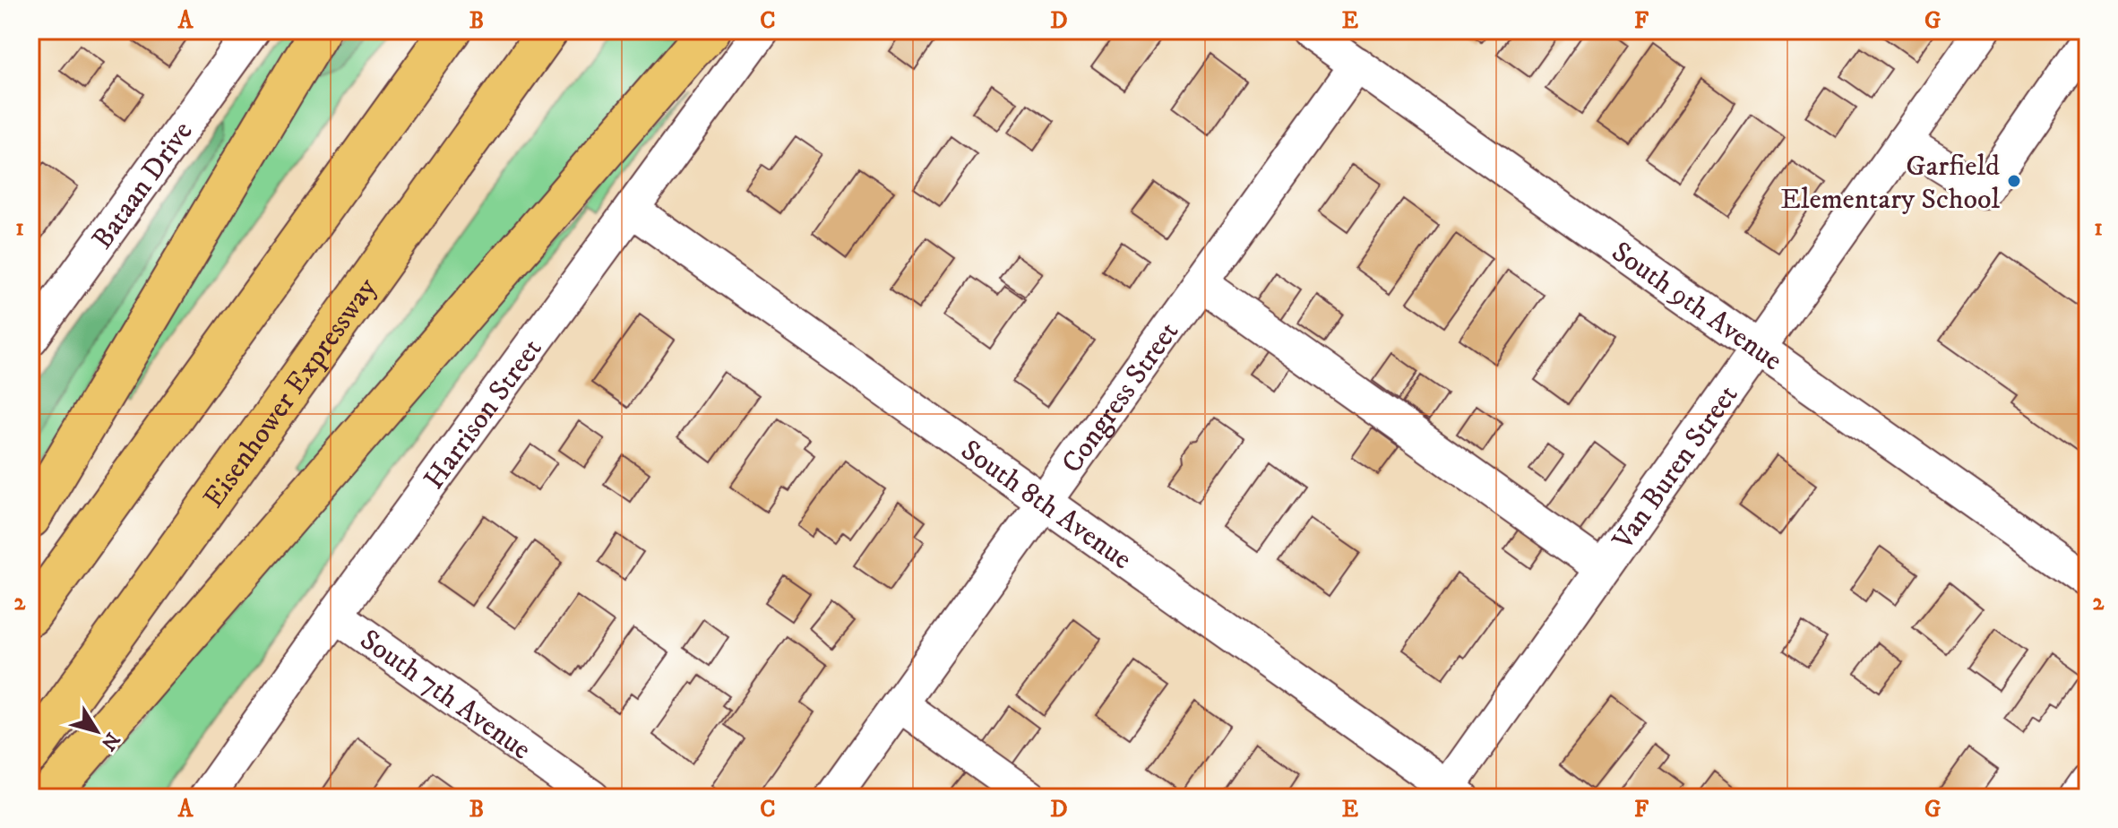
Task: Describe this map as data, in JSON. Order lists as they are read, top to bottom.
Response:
{
  "streets": {
    "highway": ["Eisenhower Expressway"],
    "street": [
      "Bataan Drive",
      "South 9th Avenue",
      "Congress Street",
      "Harrison Street",
      "Van Buren Street",
      "South 8th Avenue",
      "South 7th Avenue"
    ]
  },
  "crossings": [
    ["South 9th Avenue", "Congress Street"],
    ["South 9th Avenue", "Van Buren Street"],
    ["Congress Street", "South 8th Avenue"],
    ["Harrison Street", "South 8th Avenue"],
    ["Harrison Street", "South 7th Avenue"],
    ["Van Buren Street", "South 8th Avenue"]
  ],
  "places": ["Garfield Elementary School"],
  "north": "bottom right",
  "grid": {
    "columns": [
      "A",
      "B",
      "C",
      "D",
      "E",
      "F",
      "G"
    ],
    "rows": ["1", "2"]
  }
}
